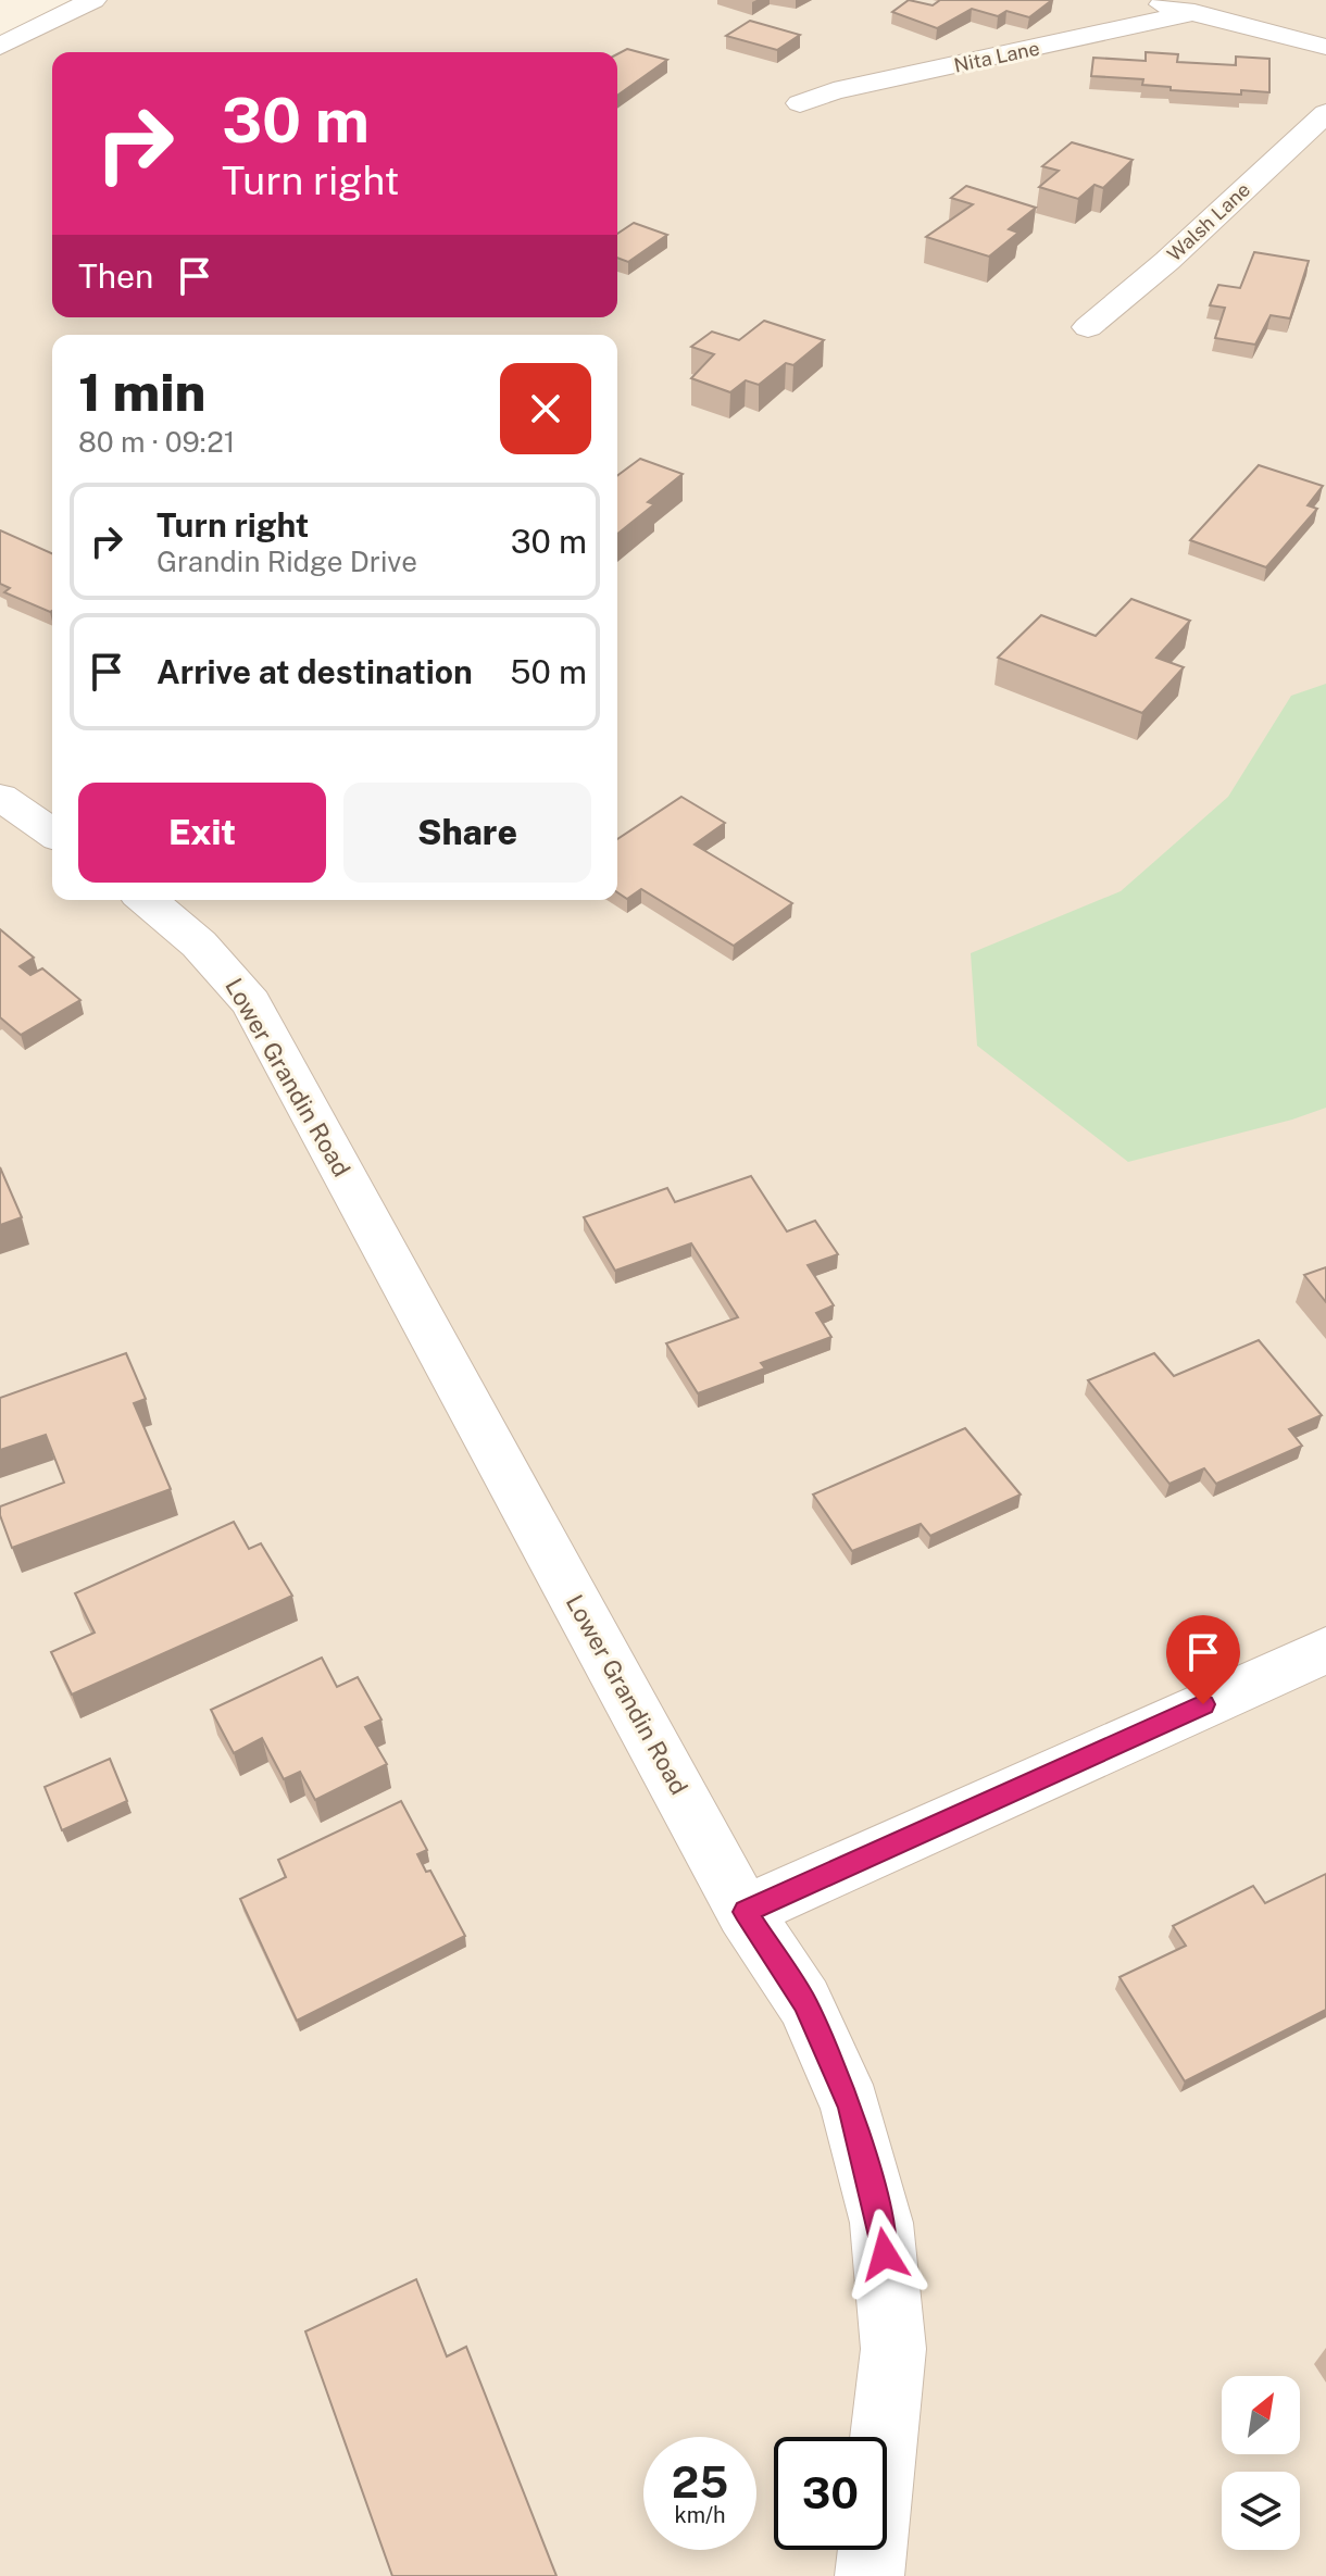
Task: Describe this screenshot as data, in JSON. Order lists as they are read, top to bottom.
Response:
{
  "streets": {
    "street": ["Nita Lane", "Walsh Lane", "Lower Grandin Road"]
  },
  "north": "top right",
  "page": {
    "turn": ["30 m", "Turn right"],
    "then": "Then",
    "heading": ["1 min", "80 m · 09:21"],
    "list": [
      {
        "name": "Turn right",
        "note": "Grandin Ridge Drive",
        "value": "30 m"
      },
      {
        "name": "Arrive at destination",
        "value": "50 m"
      }
    ],
    "buttons": ["Exit", "Share"],
    "speed": "25 km/h",
    "limit": "30"
  }
}
